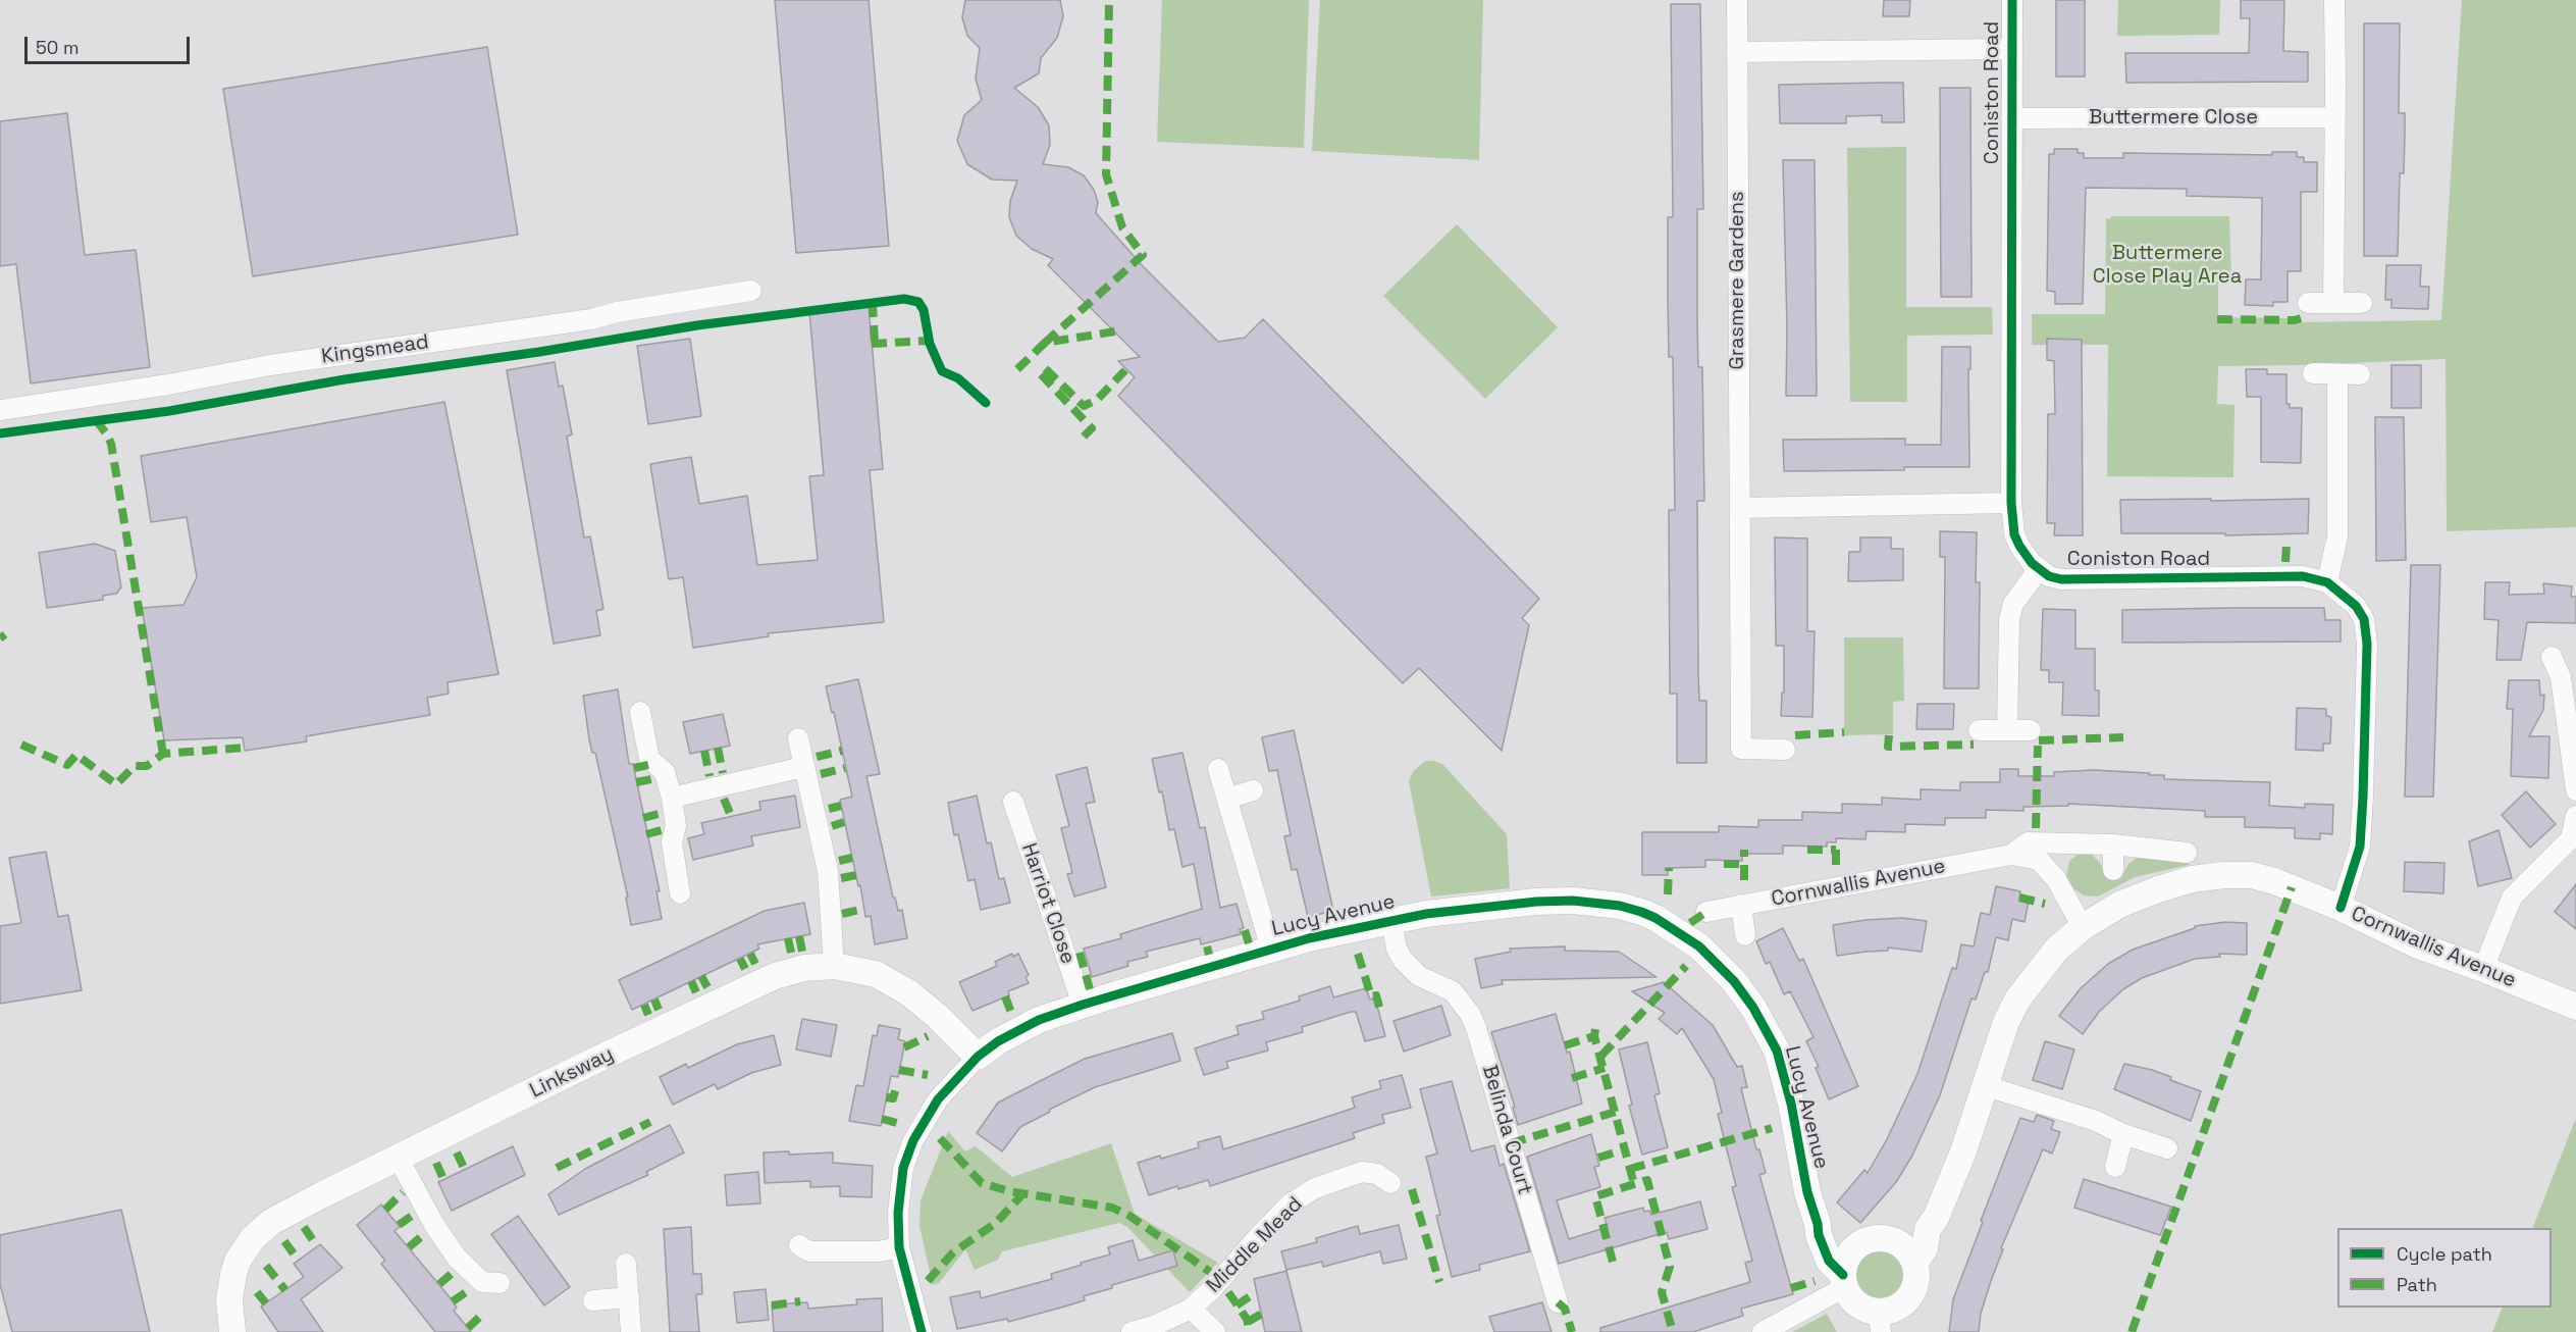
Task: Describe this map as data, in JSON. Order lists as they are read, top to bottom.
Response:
{
  "streets": {
    "street": [
      "Coniston Road",
      "Buttermere Close",
      "Grasmere Gardens",
      "Kingsmead",
      "Cornwallis Avenue",
      "Harriot Close",
      "Lucy Avenue",
      "Linksway",
      "Belinda Court",
      "Middle Mead"
    ]
  },
  "crossings": [
    ["Coniston Road", "Buttermere Close"],
    ["Coniston Road", "Cornwallis Avenue"],
    ["Cornwallis Avenue", "Lucy Avenue"],
    ["Harriot Close", "Lucy Avenue"],
    ["Lucy Avenue", "Linksway"],
    ["Lucy Avenue", "Belinda Court"]
  ],
  "parks": ["Buttermere Close Play Area"],
  "legend": ["Cycle path", "Path"],
  "scale_bar": "50 m"
}
